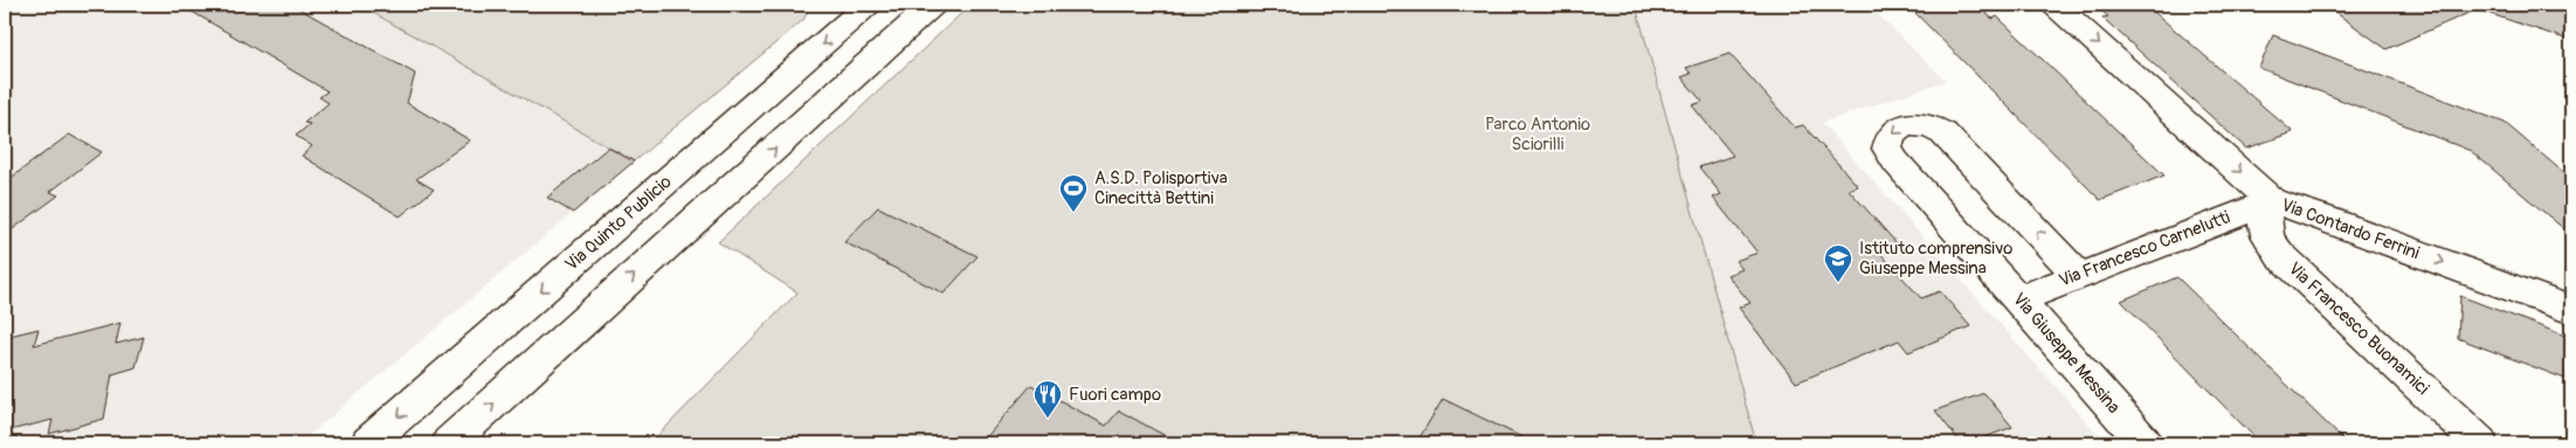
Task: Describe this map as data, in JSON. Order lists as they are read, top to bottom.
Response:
{
  "streets": {
    "street": [
      "Via Quinto Publicio",
      "Via Contardo Ferrini",
      "Via Francesco Carnelutti",
      "Via Francesco Buonamici",
      "Via Giuseppe Messina"
    ]
  },
  "crossings": [
    ["Via Contardo Ferrini", "Via Francesco Carnelutti"],
    ["Via Contardo Ferrini", "Via Francesco Buonamici"],
    ["Via Francesco Carnelutti", "Via Francesco Buonamici"],
    ["Via Francesco Carnelutti", "Via Giuseppe Messina"]
  ],
  "one_way": ["Via Contardo Ferrini"],
  "parks": ["Parco Antonio Sciorilli"],
  "places": {
    "sports": ["A.S.D. Polisportiva Cinecittà Bettini"],
    "school or university": ["Istituto comprensivo Giuseppe Messina"],
    "restaurant": ["Fuori campo"]
  }
}
